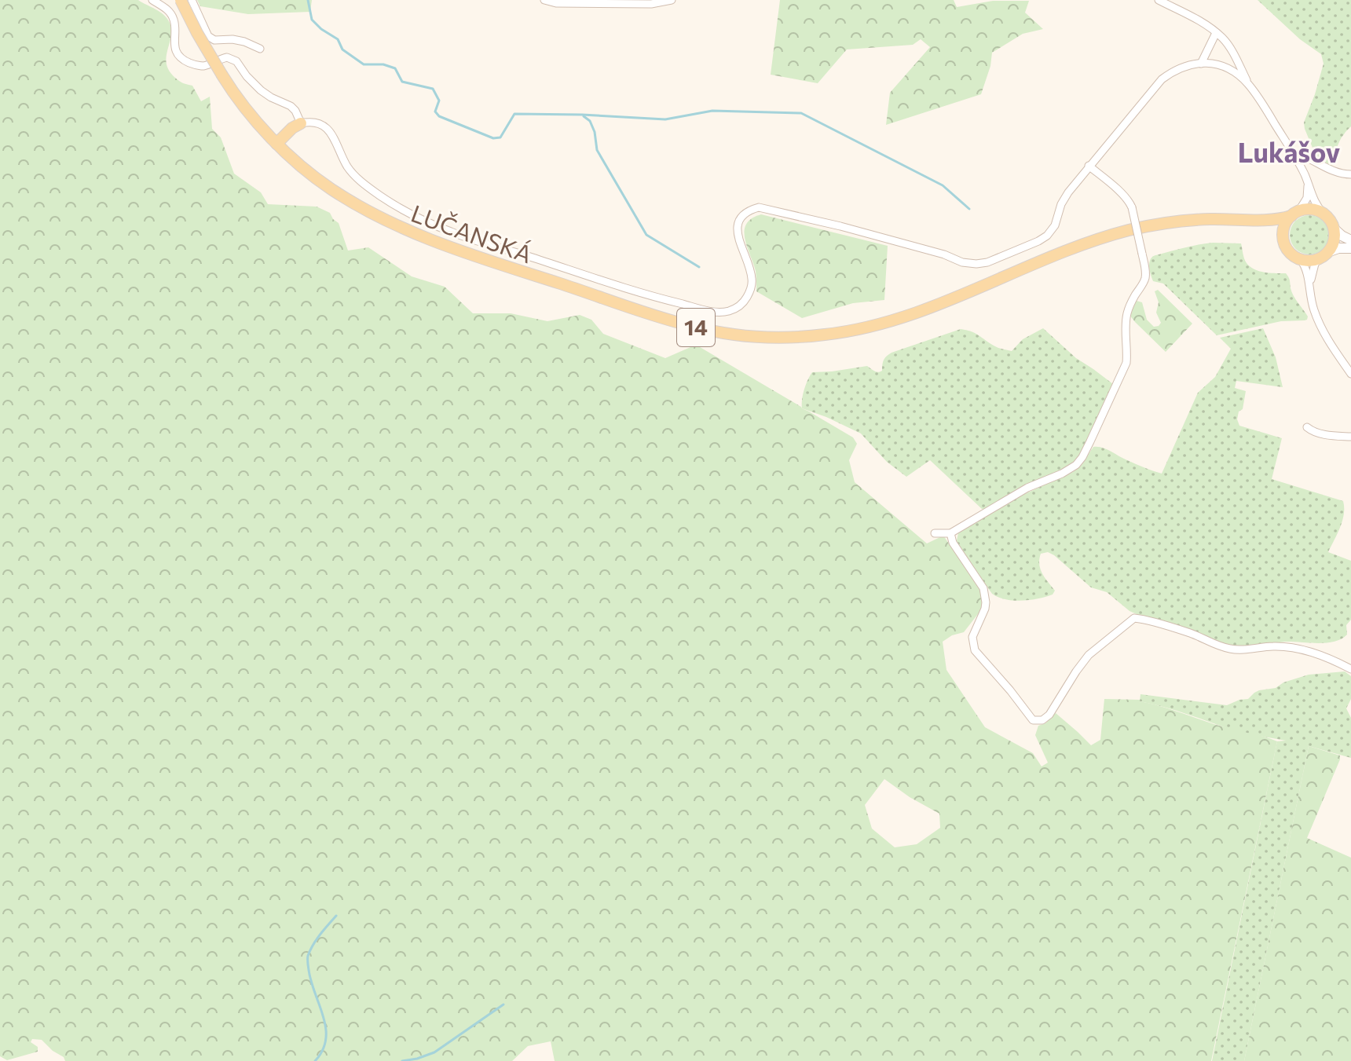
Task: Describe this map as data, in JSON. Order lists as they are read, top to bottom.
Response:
{
  "streets": {
    "main road": ["14"],
    "street": ["LUČANSKÁ"]
  },
  "districts": ["Lukášov"]
}
